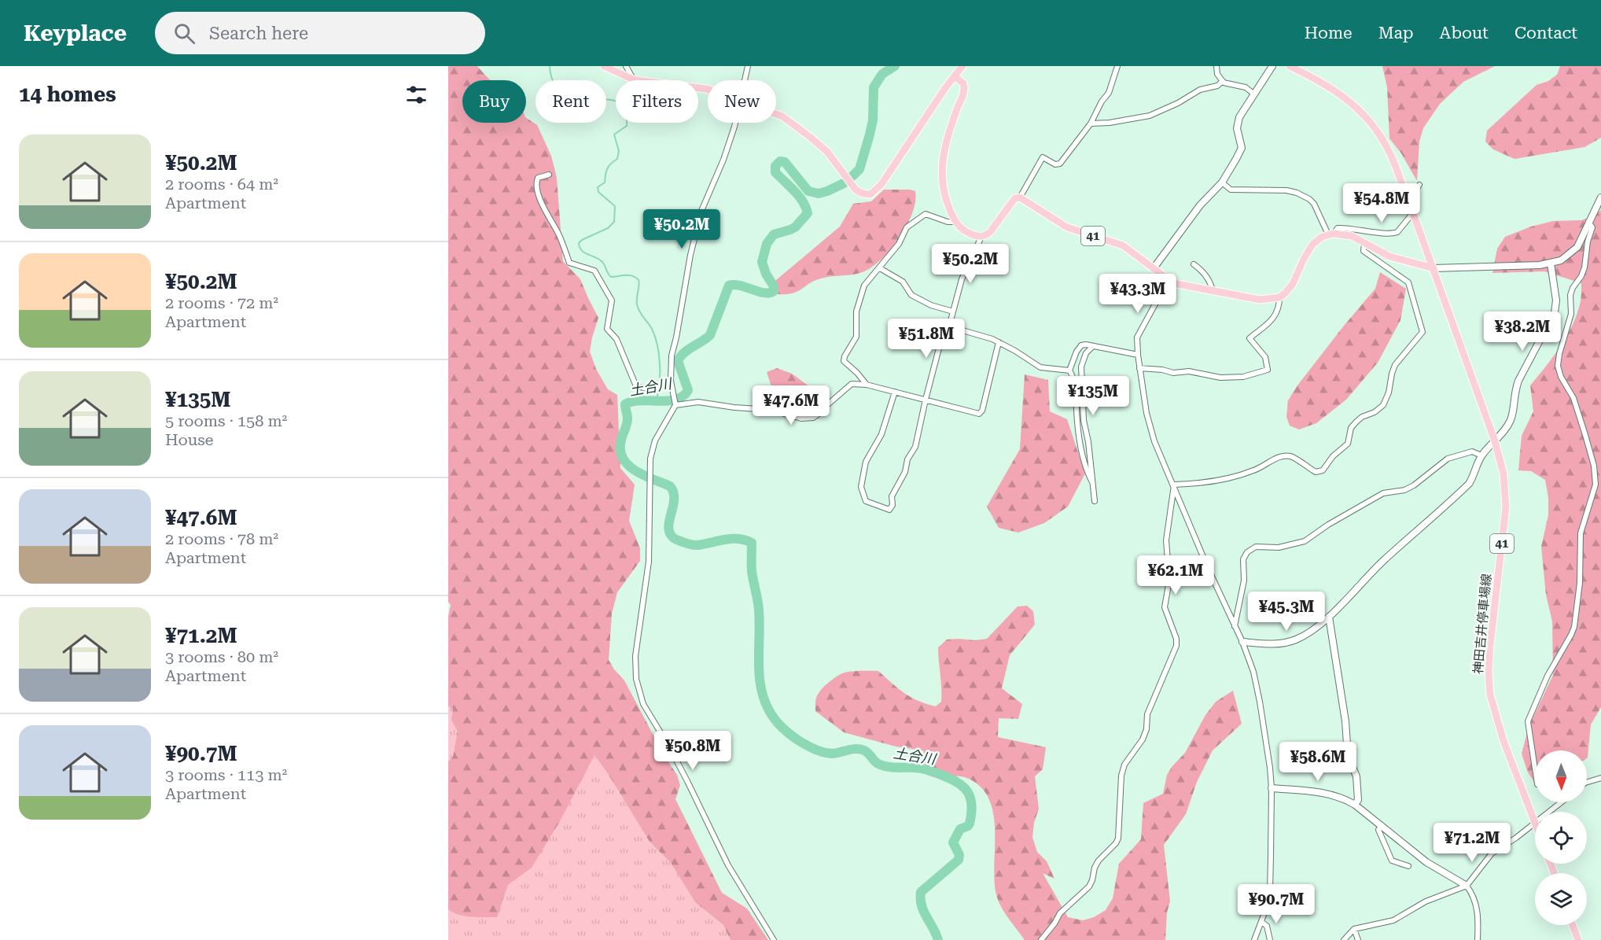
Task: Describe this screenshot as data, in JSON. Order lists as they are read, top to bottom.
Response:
{
  "streets": {
    "main road": ["41", "神田吉井停車場線"]
  },
  "water": ["土合川"],
  "north": "bottom",
  "page": {
    "header": "Keyplace",
    "search": "Search here",
    "nav": [
      "Home",
      "Map",
      "About",
      "Contact"
    ],
    "heading": "14 homes",
    "chip": [
      "Buy",
      "Rent",
      "Filters",
      "New"
    ],
    "list": [
      {
        "name": "¥50.2M",
        "note": "2 rooms · 64 m² · Apartment"
      },
      {
        "name": "¥50.2M",
        "note": "2 rooms · 72 m² · Apartment"
      },
      {
        "name": "¥135M",
        "note": "5 rooms · 158 m² · House"
      },
      {
        "name": "¥47.6M",
        "note": "2 rooms · 78 m² · Apartment"
      },
      {
        "name": "¥71.2M",
        "note": "3 rooms · 80 m² · Apartment"
      },
      {
        "name": "¥90.7M",
        "note": "3 rooms · 113 m² · Apartment"
      }
    ],
    "price": [
      "¥54.8M",
      "¥50.2M",
      "¥50.2M",
      "¥43.3M",
      "¥38.2M",
      "¥51.8M",
      "¥135M",
      "¥47.6M",
      "¥62.1M",
      "¥45.3M",
      "¥50.8M",
      "¥58.6M",
      "¥71.2M",
      "¥90.7M"
    ]
  }
}
